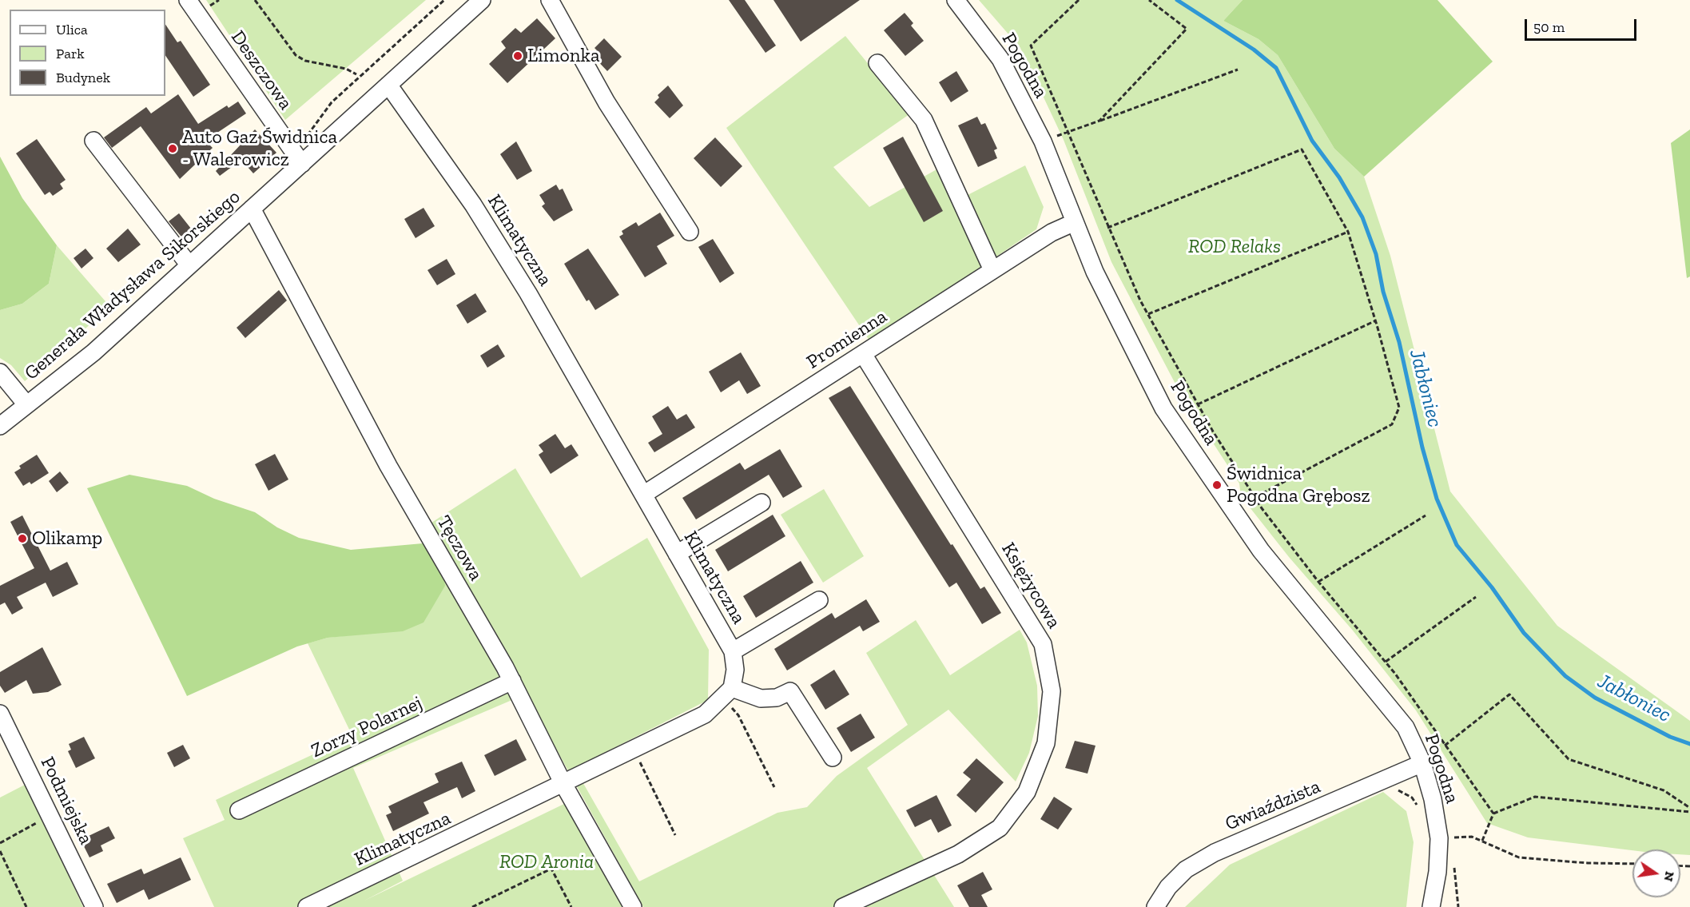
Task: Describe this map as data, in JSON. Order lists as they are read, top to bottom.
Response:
{
  "streets": {
    "street": [
      "Pogodna",
      "Deszczowa",
      "Klimatyczna",
      "Generała Władysława Sikorskiego",
      "Promienna",
      "Tęczowa",
      "Księżycowa",
      "Zorzy Polarnej",
      "Podmiejska",
      "Gwiaździsta"
    ]
  },
  "crossings": [
    ["Pogodna", "Promienna"],
    ["Pogodna", "Gwiaździsta"],
    ["Deszczowa", "Generała Władysława Sikorskiego"],
    ["Klimatyczna", "Generała Władysława Sikorskiego"],
    ["Klimatyczna", "Promienna"],
    ["Klimatyczna", "Tęczowa"],
    ["Generała Władysława Sikorskiego", "Tęczowa"],
    ["Promienna", "Księżycowa"],
    ["Tęczowa", "Zorzy Polarnej"]
  ],
  "water": ["Jabłoniec"],
  "parks": ["ROD Relaks", "ROD Aronia"],
  "places": [
    "Limonka",
    "Auto Gaz Świdnica - Walerowicz",
    "Świdnica Pogodna Grębosz",
    "Olikamp"
  ],
  "legend": ["Ulica", "Park", "Budynek"],
  "scale_bar": "50 m",
  "north": "right"
}
